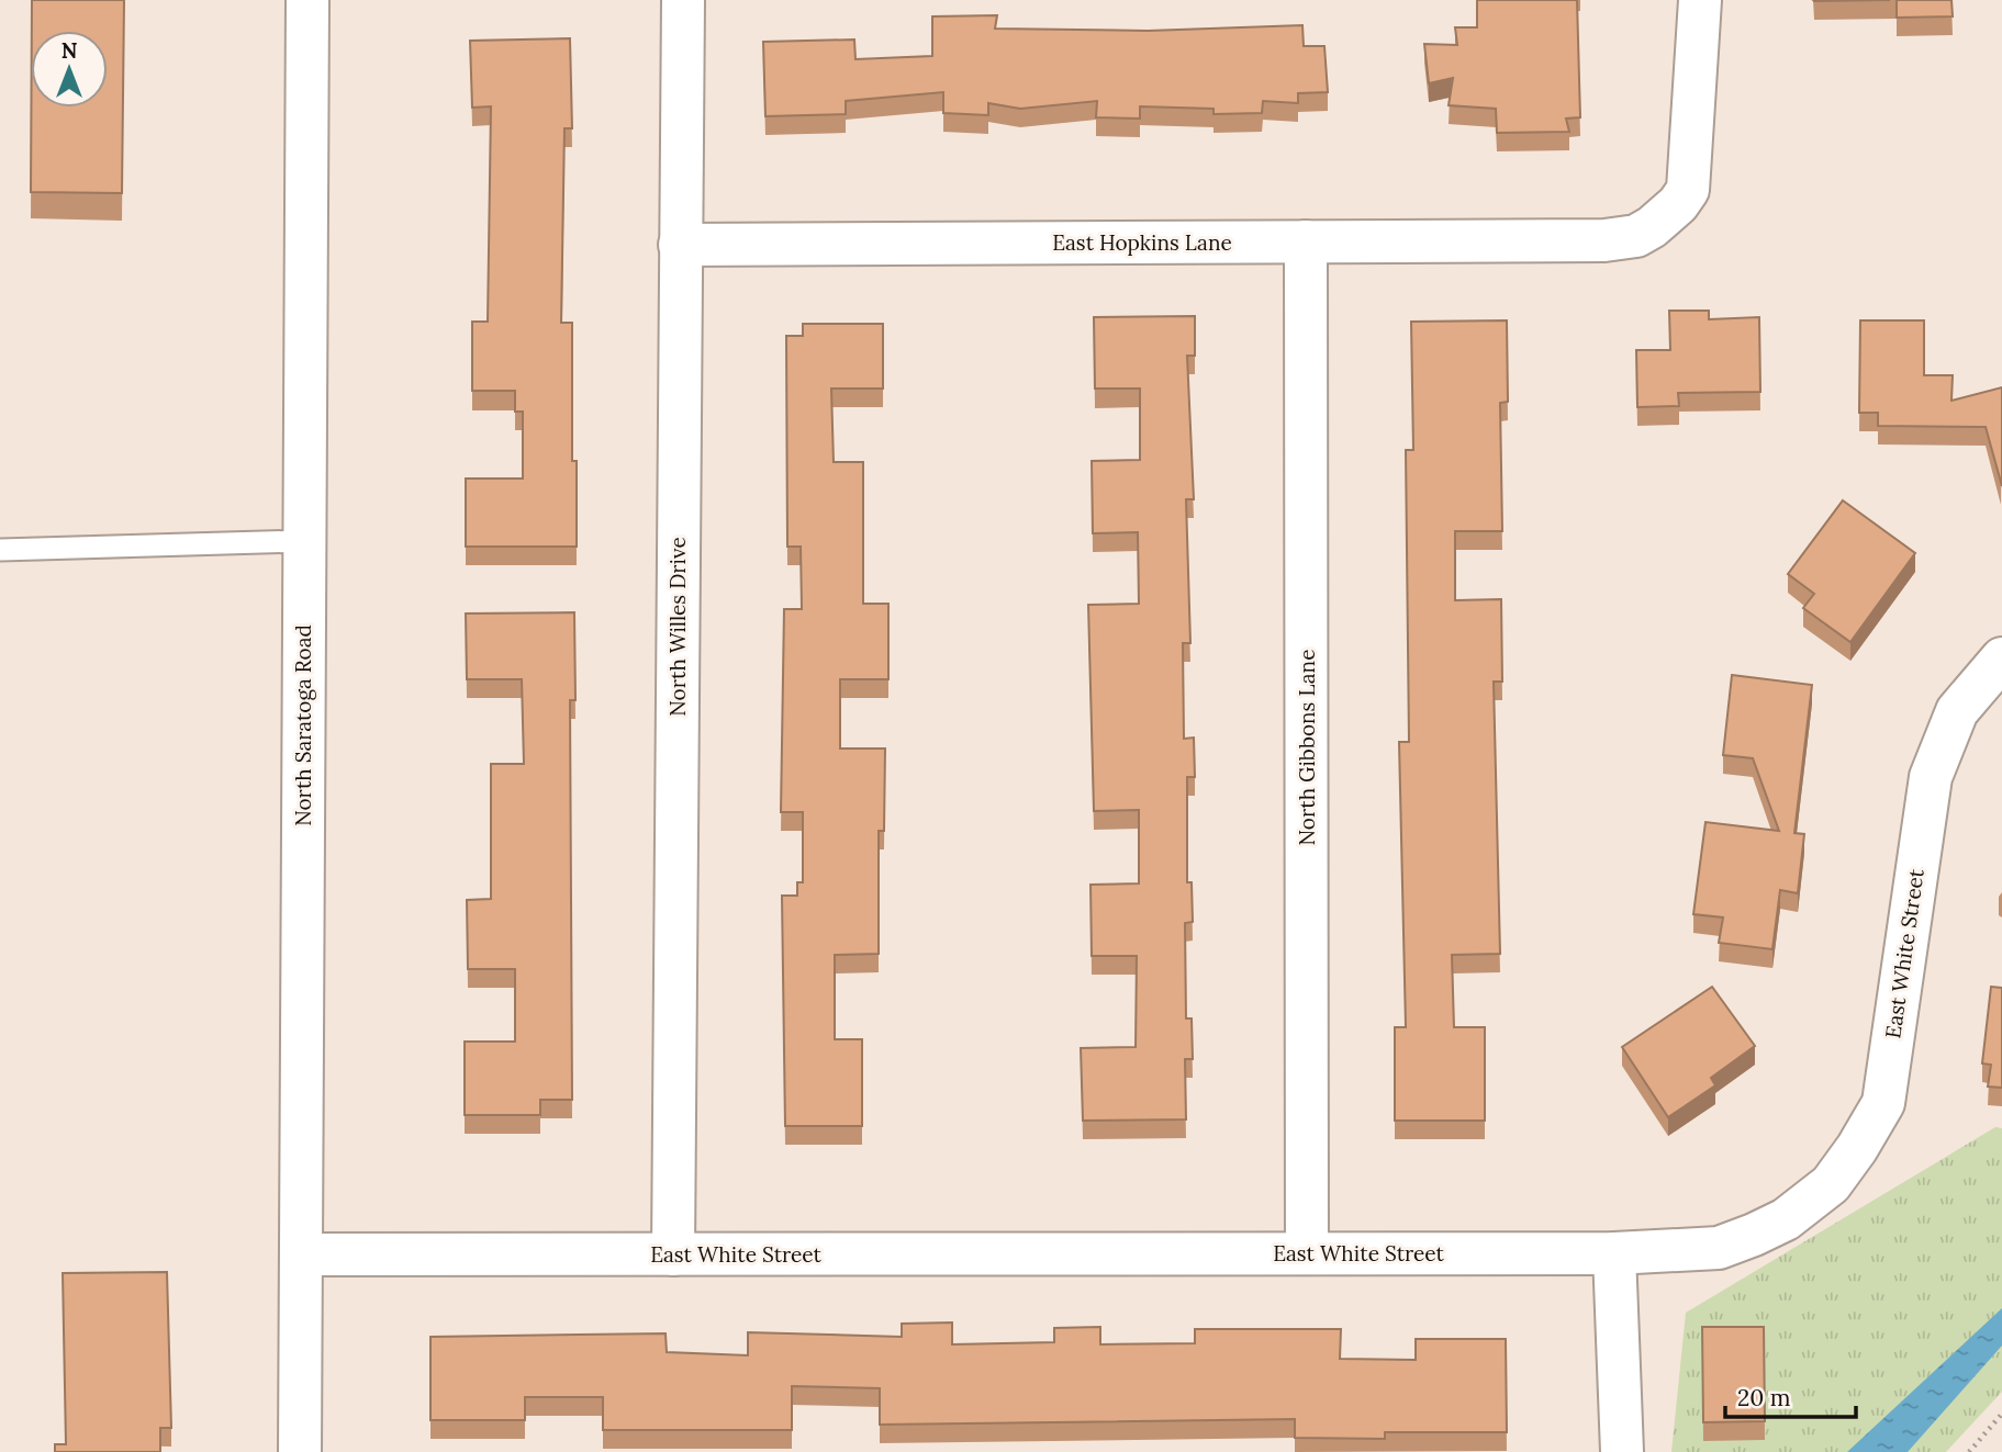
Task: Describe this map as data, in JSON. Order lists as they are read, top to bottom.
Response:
{
  "streets": {
    "street": [
      "East Hopkins Lane",
      "North Willes Drive",
      "North Saratoga Road",
      "North Gibbons Lane",
      "East White Street"
    ]
  },
  "crossings": [
    ["East Hopkins Lane", "North Willes Drive"],
    ["East Hopkins Lane", "North Gibbons Lane"],
    ["North Willes Drive", "East White Street"],
    ["North Saratoga Road", "East White Street"],
    ["North Gibbons Lane", "East White Street"]
  ],
  "scale_bar": "20 m",
  "north": "top"
}
